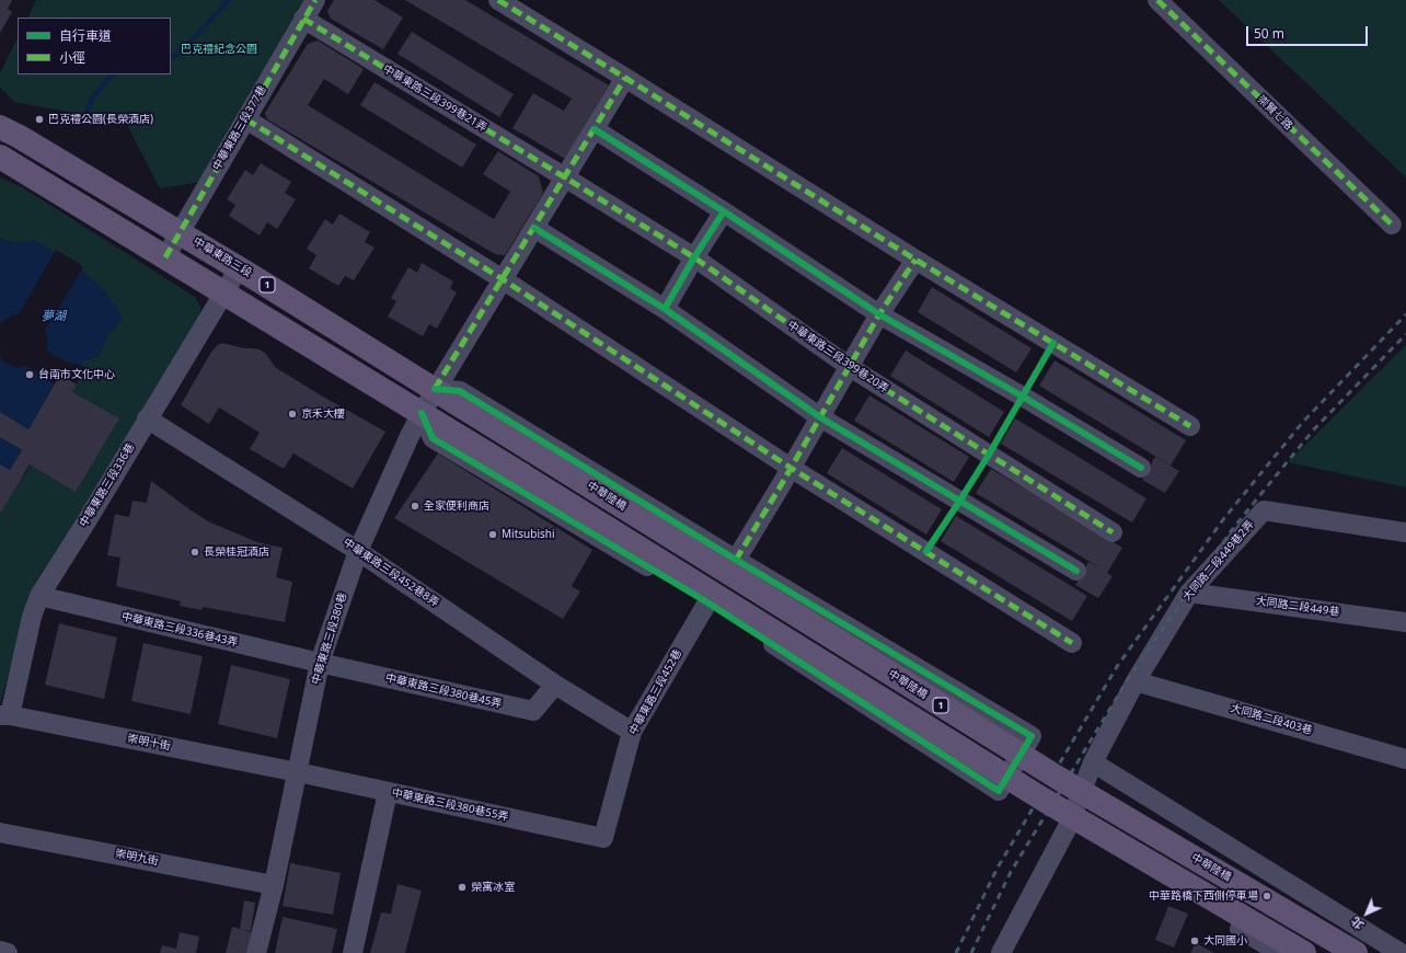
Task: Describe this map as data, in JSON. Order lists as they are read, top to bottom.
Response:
{
  "streets": {
    "main road": ["中華東路三段", "1", "中華陸橋"],
    "street": [
      "中華東路三段399巷21弄",
      "崇賢七路",
      "中華東路三段377巷",
      "中華東路三段399巷20弄",
      "中華東路三段336巷",
      "大同路二段449巷2弄",
      "中華東路三段452巷8弄",
      "大同路二段449巷",
      "中華東路三段336巷43弄",
      "中華東路三段380巷",
      "中華東路三段380巷45弄",
      "中華東路三段452巷",
      "大同路二段403巷",
      "崇明十街",
      "中華東路三段380巷55弄",
      "崇明九街"
    ]
  },
  "crossings": [
    ["中華東路三段399巷21弄", "中華東路三段377巷"],
    ["中華東路三段399巷21弄", "中華東路三段399巷20弄"],
    ["中華東路三段399巷21弄", "中華東路三段380巷"],
    ["中華東路三段377巷", "中華東路三段"],
    ["中華東路三段377巷", "1"],
    ["中華東路三段", "中華東路三段336巷"],
    ["中華東路三段", "中華陸橋"],
    ["中華東路三段", "中華東路三段380巷"],
    ["1", "中華東路三段336巷"],
    ["1", "中華東路三段380巷"],
    ["中華東路三段399巷20弄", "中華東路三段380巷"],
    ["中華東路三段336巷", "中華東路三段452巷8弄"],
    ["中華東路三段336巷", "中華東路三段336巷43弄"],
    ["中華東路三段336巷", "崇明十街"],
    ["大同路二段449巷2弄", "大同路二段449巷"],
    ["大同路二段449巷2弄", "大同路二段403巷"],
    ["中華東路三段452巷8弄", "中華東路三段380巷"],
    ["中華東路三段452巷8弄", "中華東路三段380巷45弄"],
    ["中華東路三段452巷8弄", "中華東路三段452巷"],
    ["中華東路三段336巷43弄", "中華東路三段380巷"],
    ["中華東路三段336巷43弄", "中華東路三段380巷45弄"],
    ["中華東路三段380巷", "中華東路三段380巷45弄"],
    ["中華東路三段380巷", "崇明十街"],
    ["中華東路三段380巷", "中華東路三段380巷55弄"],
    ["中華東路三段380巷", "崇明九街"],
    ["中華東路三段452巷", "中華東路三段380巷55弄"],
    ["崇明十街", "中華東路三段380巷55弄"]
  ],
  "water": ["夢湖"],
  "parks": ["巴克禮紀念公園"],
  "places": [
    "巴克禮公園(長榮酒店)",
    "台南市文化中心",
    "京禾大樓",
    "全家便利商店",
    "Mitsubishi",
    "長榮桂冠酒店",
    "榮寓冰室",
    "中華路橋下西側停車場",
    "大同國小"
  ],
  "legend": ["自行車道", "小徑"],
  "scale_bar": "50 m",
  "north": "bottom left"
}
